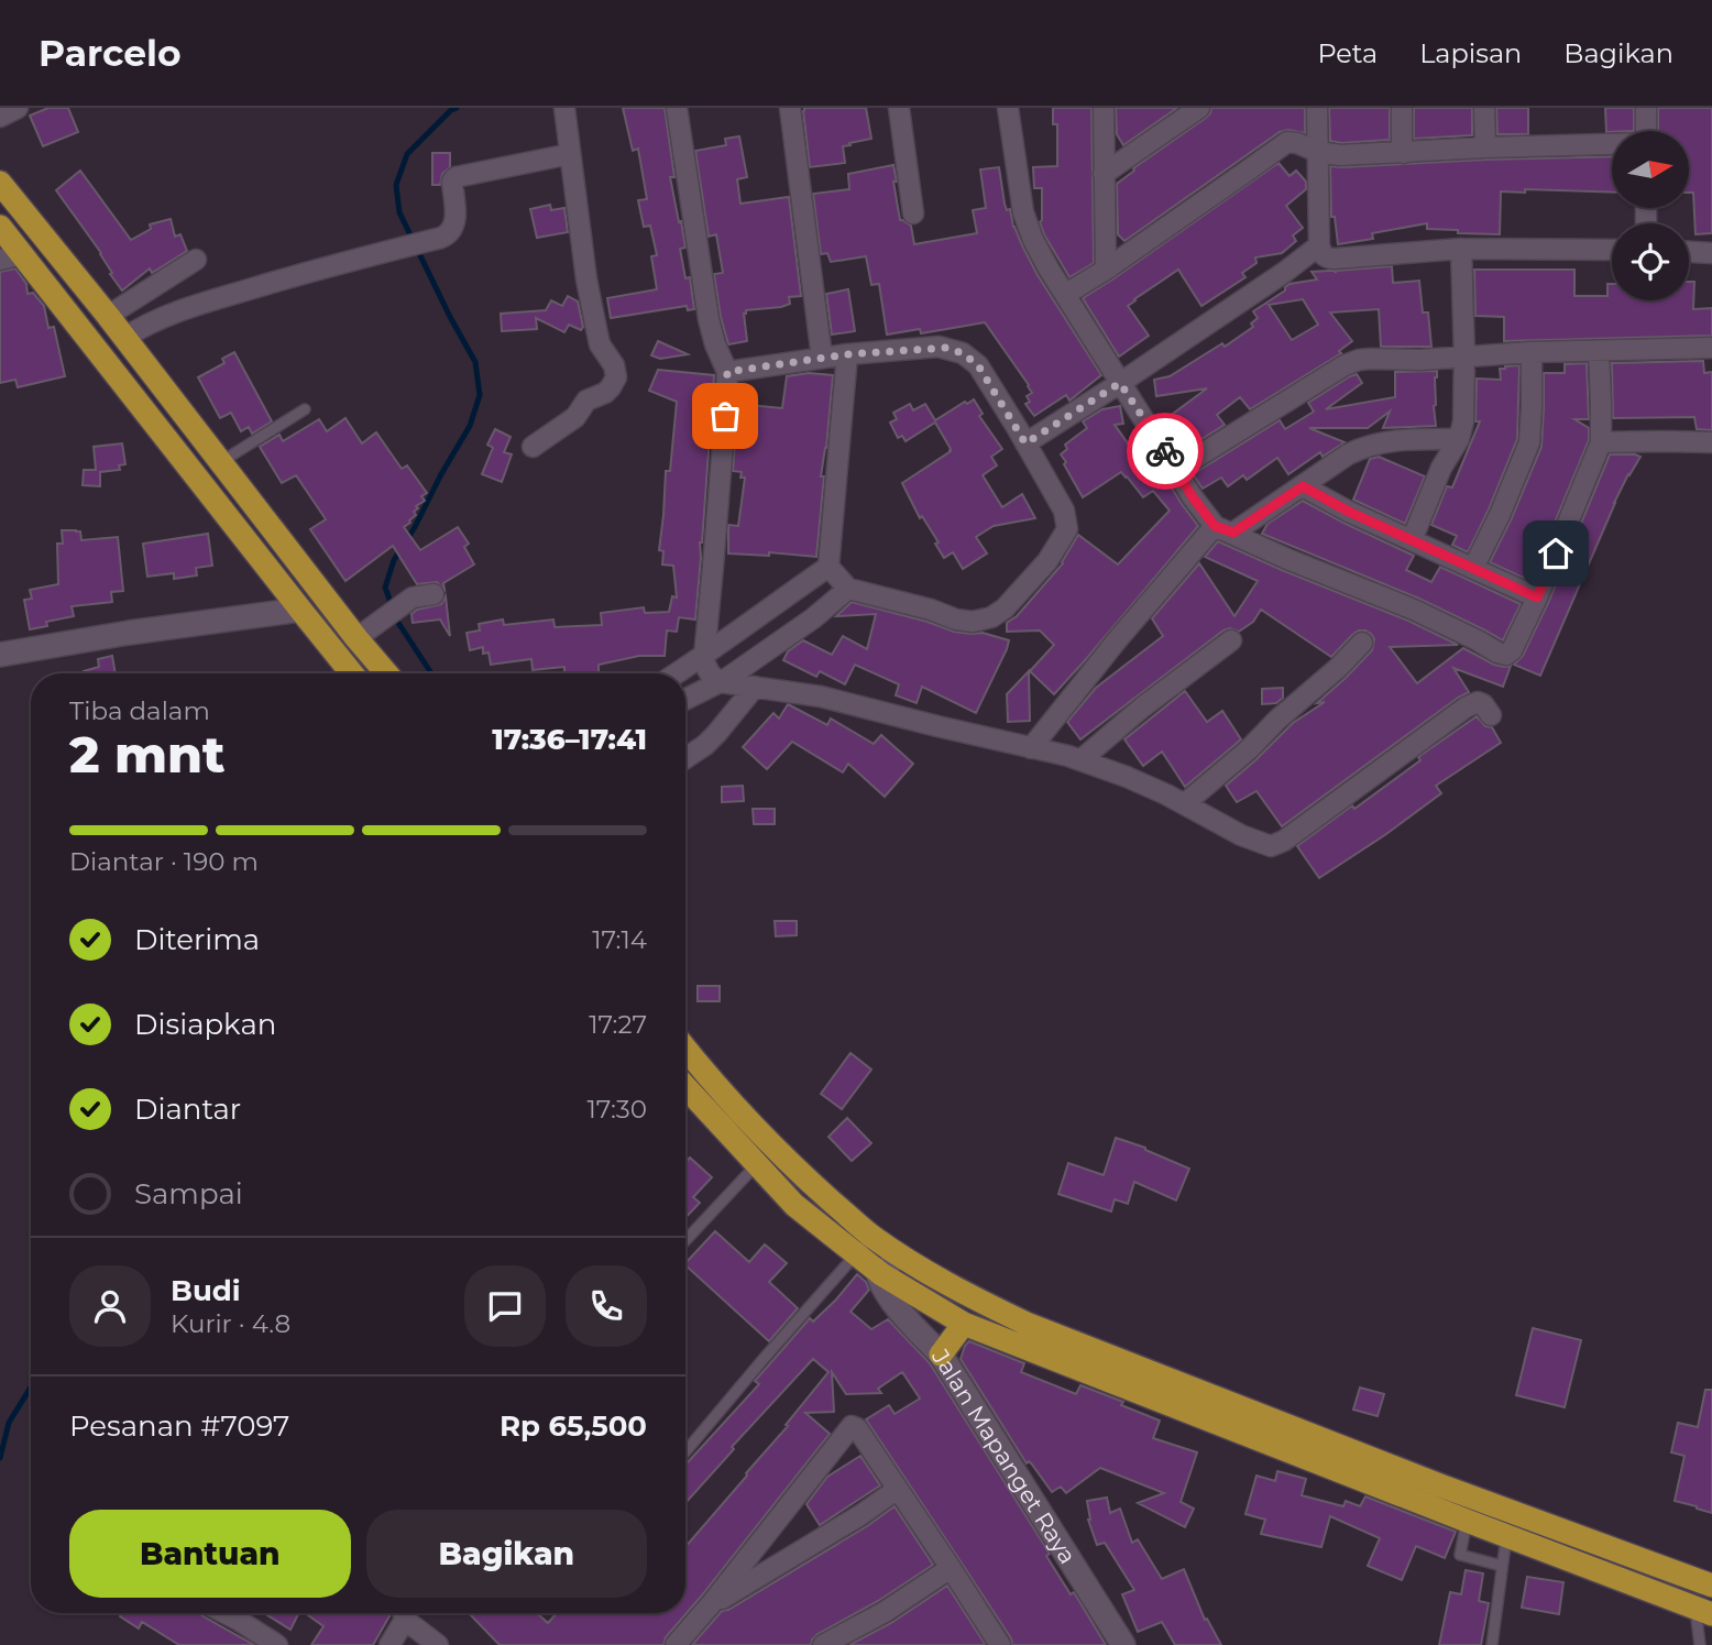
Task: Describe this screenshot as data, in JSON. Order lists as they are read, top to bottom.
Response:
{
  "streets": {
    "street": ["Jalan Mapanget Raya"]
  },
  "north": "right",
  "page": {
    "header": "Parcelo",
    "nav": ["Peta", "Lapisan", "Bagikan"],
    "heading": ["2 mnt", "Tiba dalam", "17:36–17:41"],
    "panel": [
      "Budi",
      "Kurir · 4.8",
      "Pesanan #7097",
      "Rp 65,500"
    ],
    "bar": "Diantar · 190 m",
    "list": [
      ["Diterima", "17:14"],
      ["Disiapkan", "17:27"],
      ["Diantar", "17:30"],
      "Sampai"
    ],
    "buttons": ["Bantuan", "Bagikan"]
  }
}
